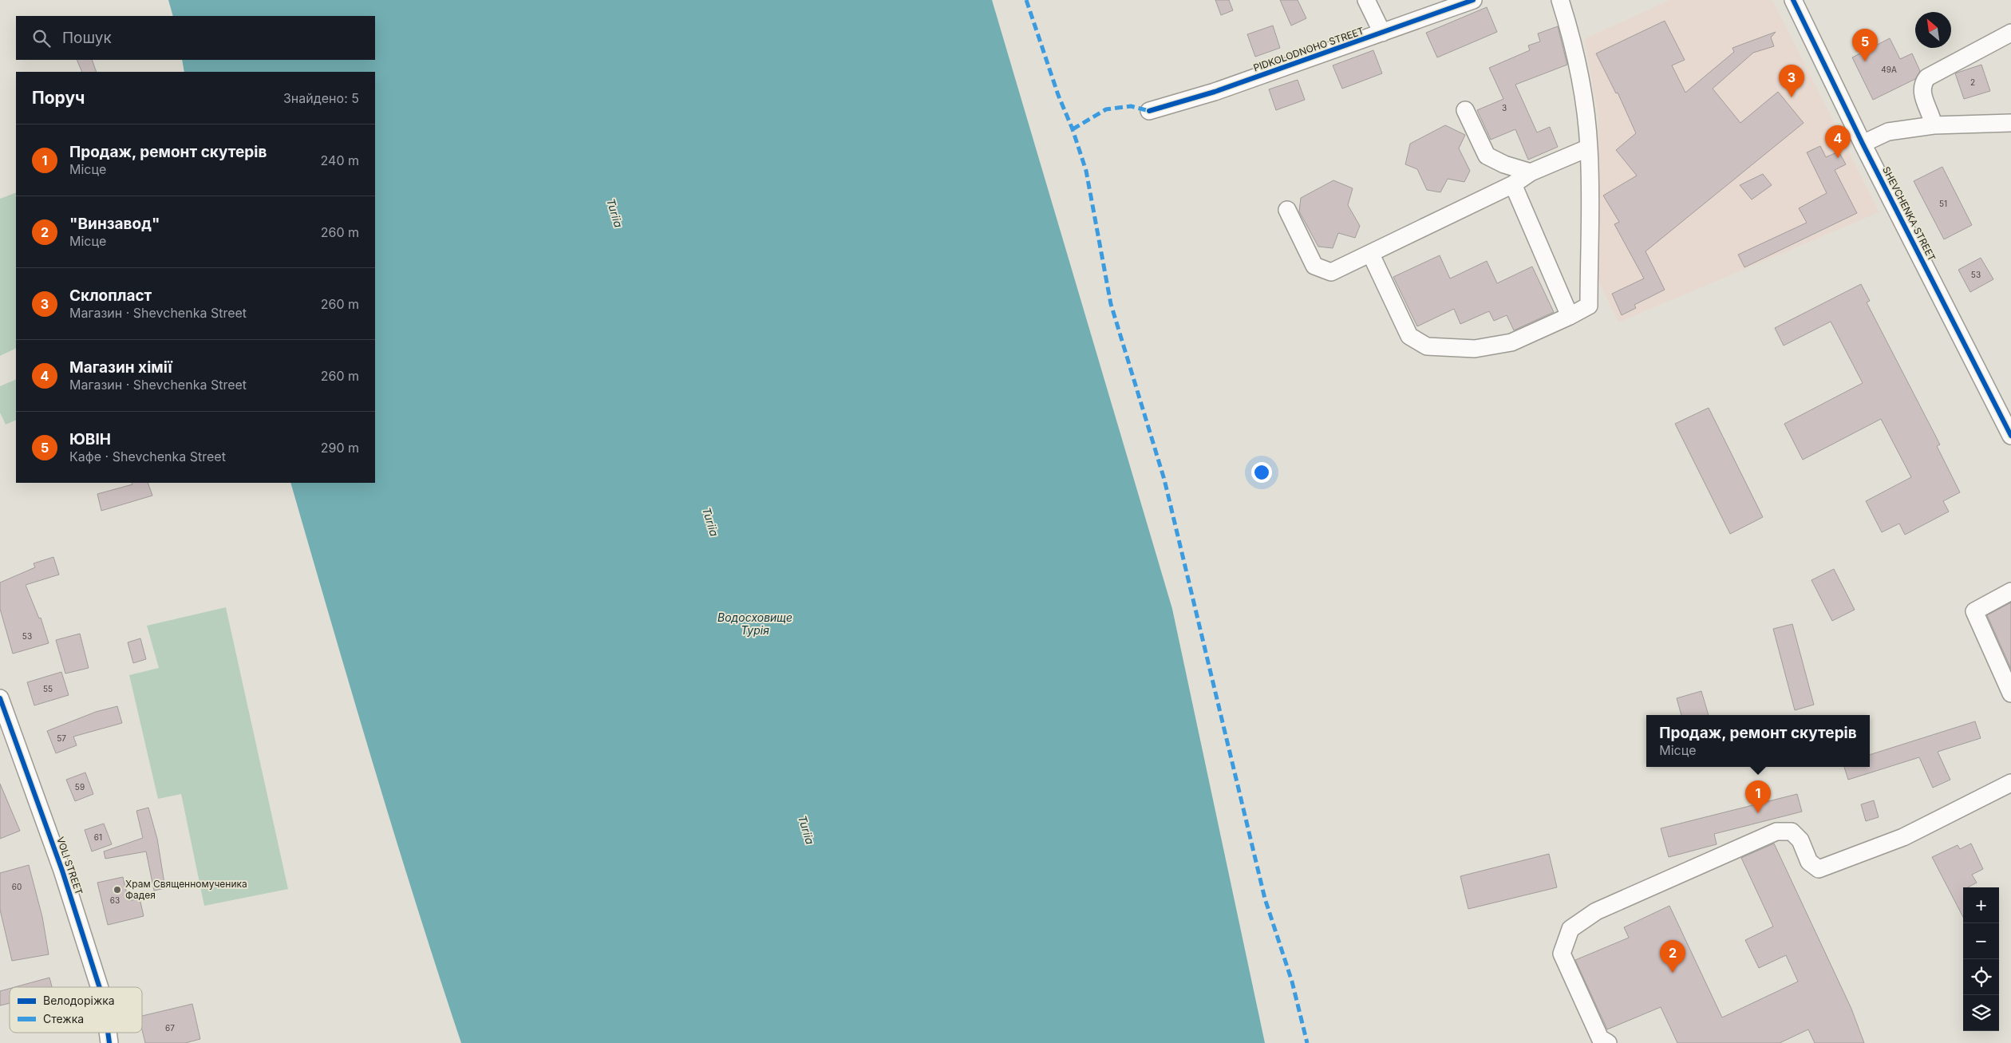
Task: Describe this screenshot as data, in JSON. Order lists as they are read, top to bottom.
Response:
{
  "streets": {
    "street": ["PIDKOLODNOHO STREET", "SHEVCHENKA STREET", "VOLI STREET"]
  },
  "water": ["Turiia", "Водосховище Турія"],
  "places": ["Храм Священномученика Фадея"],
  "house_numbers": [
    "49А",
    "2",
    "3",
    "51",
    "53",
    "53",
    "55",
    "57",
    "59",
    "61",
    "60",
    "63",
    "67"
  ],
  "legend": ["Велодоріжка", "Стежка"],
  "north": "top left",
  "page": {
    "search": "Пошук",
    "pins": [
      "5",
      "3",
      "4",
      "1",
      "2"
    ],
    "heading": ["Поруч", "Знайдено: 5"],
    "list": [
      {
        "mark": "1",
        "name": "Продаж, ремонт скутерів",
        "note": "Місце",
        "value": "240 m"
      },
      {
        "mark": "2",
        "name": "\"Винзавод\"",
        "note": "Місце",
        "value": "260 m"
      },
      {
        "mark": "3",
        "name": "Склопласт",
        "note": "Магазин · Shevchenka Street",
        "value": "260 m"
      },
      {
        "mark": "4",
        "name": "Магазин хімії",
        "note": "Магазин · Shevchenka Street",
        "value": "260 m"
      },
      {
        "mark": "5",
        "name": "ЮВІН",
        "note": "Кафе · Shevchenka Street",
        "value": "290 m"
      }
    ],
    "popup": ["Продаж, ремонт скутерів", "Місце"],
    "map_buttons": ["+", "−"]
  }
}
